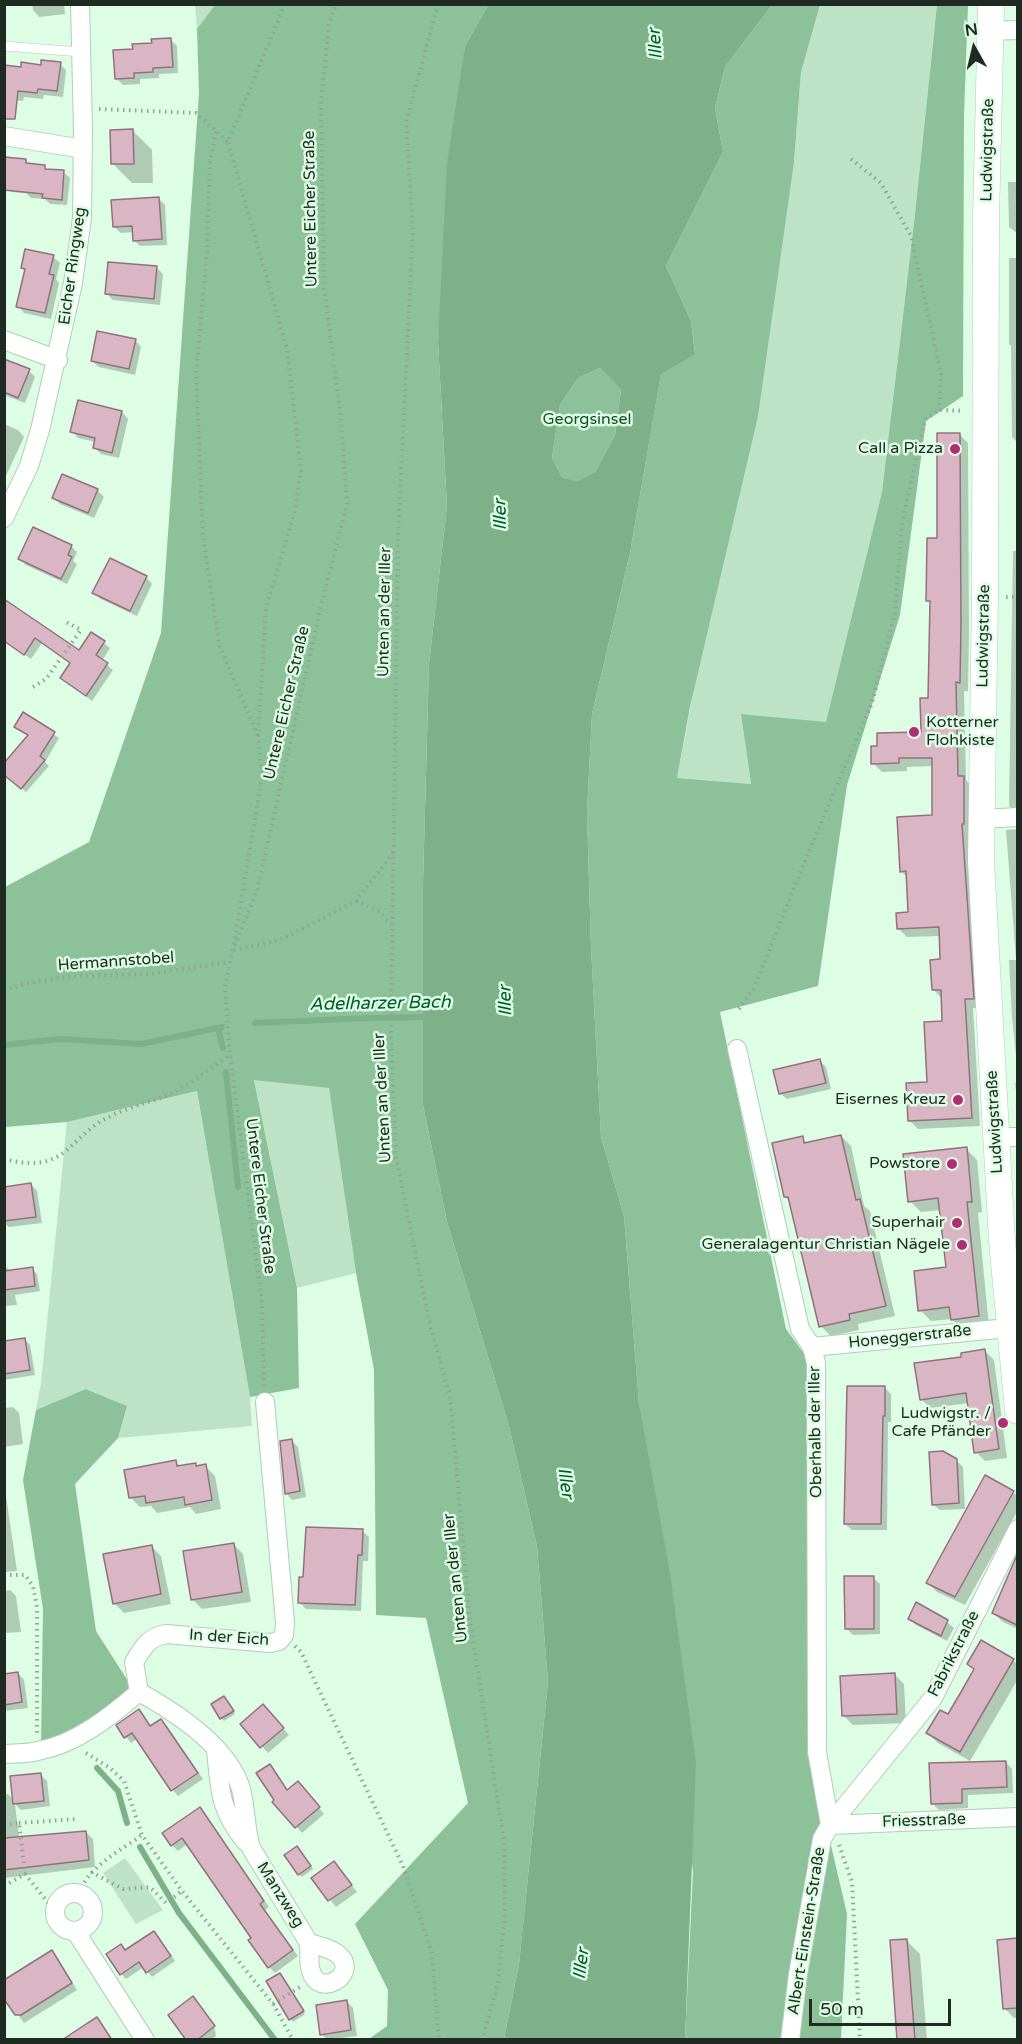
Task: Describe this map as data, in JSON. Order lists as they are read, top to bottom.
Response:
{
  "streets": {
    "street": [
      "Ludwigstraße",
      "Eicher Ringweg",
      "Honeggerstraße",
      "Oberhalb der Iller",
      "In der Eich",
      "Fabrikstraße",
      "Friesstraße",
      "Manzweg",
      "Albert-Einstein-Straße"
    ],
    "path": ["Untere Eicher Straße", "Unten an der Iller", "Hermannstobel"]
  },
  "crossings": [
    ["Ludwigstraße", "Honeggerstraße"],
    ["Untere Eicher Straße", "Hermannstobel"],
    ["Untere Eicher Straße", "In der Eich"],
    ["Honeggerstraße", "Oberhalb der Iller"],
    ["Oberhalb der Iller", "Fabrikstraße"],
    ["Oberhalb der Iller", "Friesstraße"],
    ["Oberhalb der Iller", "Albert-Einstein-Straße"],
    ["In der Eich", "Manzweg"],
    ["Fabrikstraße", "Friesstraße"],
    ["Fabrikstraße", "Albert-Einstein-Straße"],
    ["Friesstraße", "Albert-Einstein-Straße"]
  ],
  "water": ["Iller", "Adelharzer Bach"],
  "parks": ["Georgsinsel"],
  "places": [
    "Call a Pizza",
    "Kotterner Flohkiste",
    "Eisernes Kreuz",
    "Powstore",
    "Superhair",
    "Generalagentur Christian Nägele",
    "Ludwigstr. / Cafe Pfänder"
  ],
  "scale_bar": "50 m",
  "north": "top"
}
